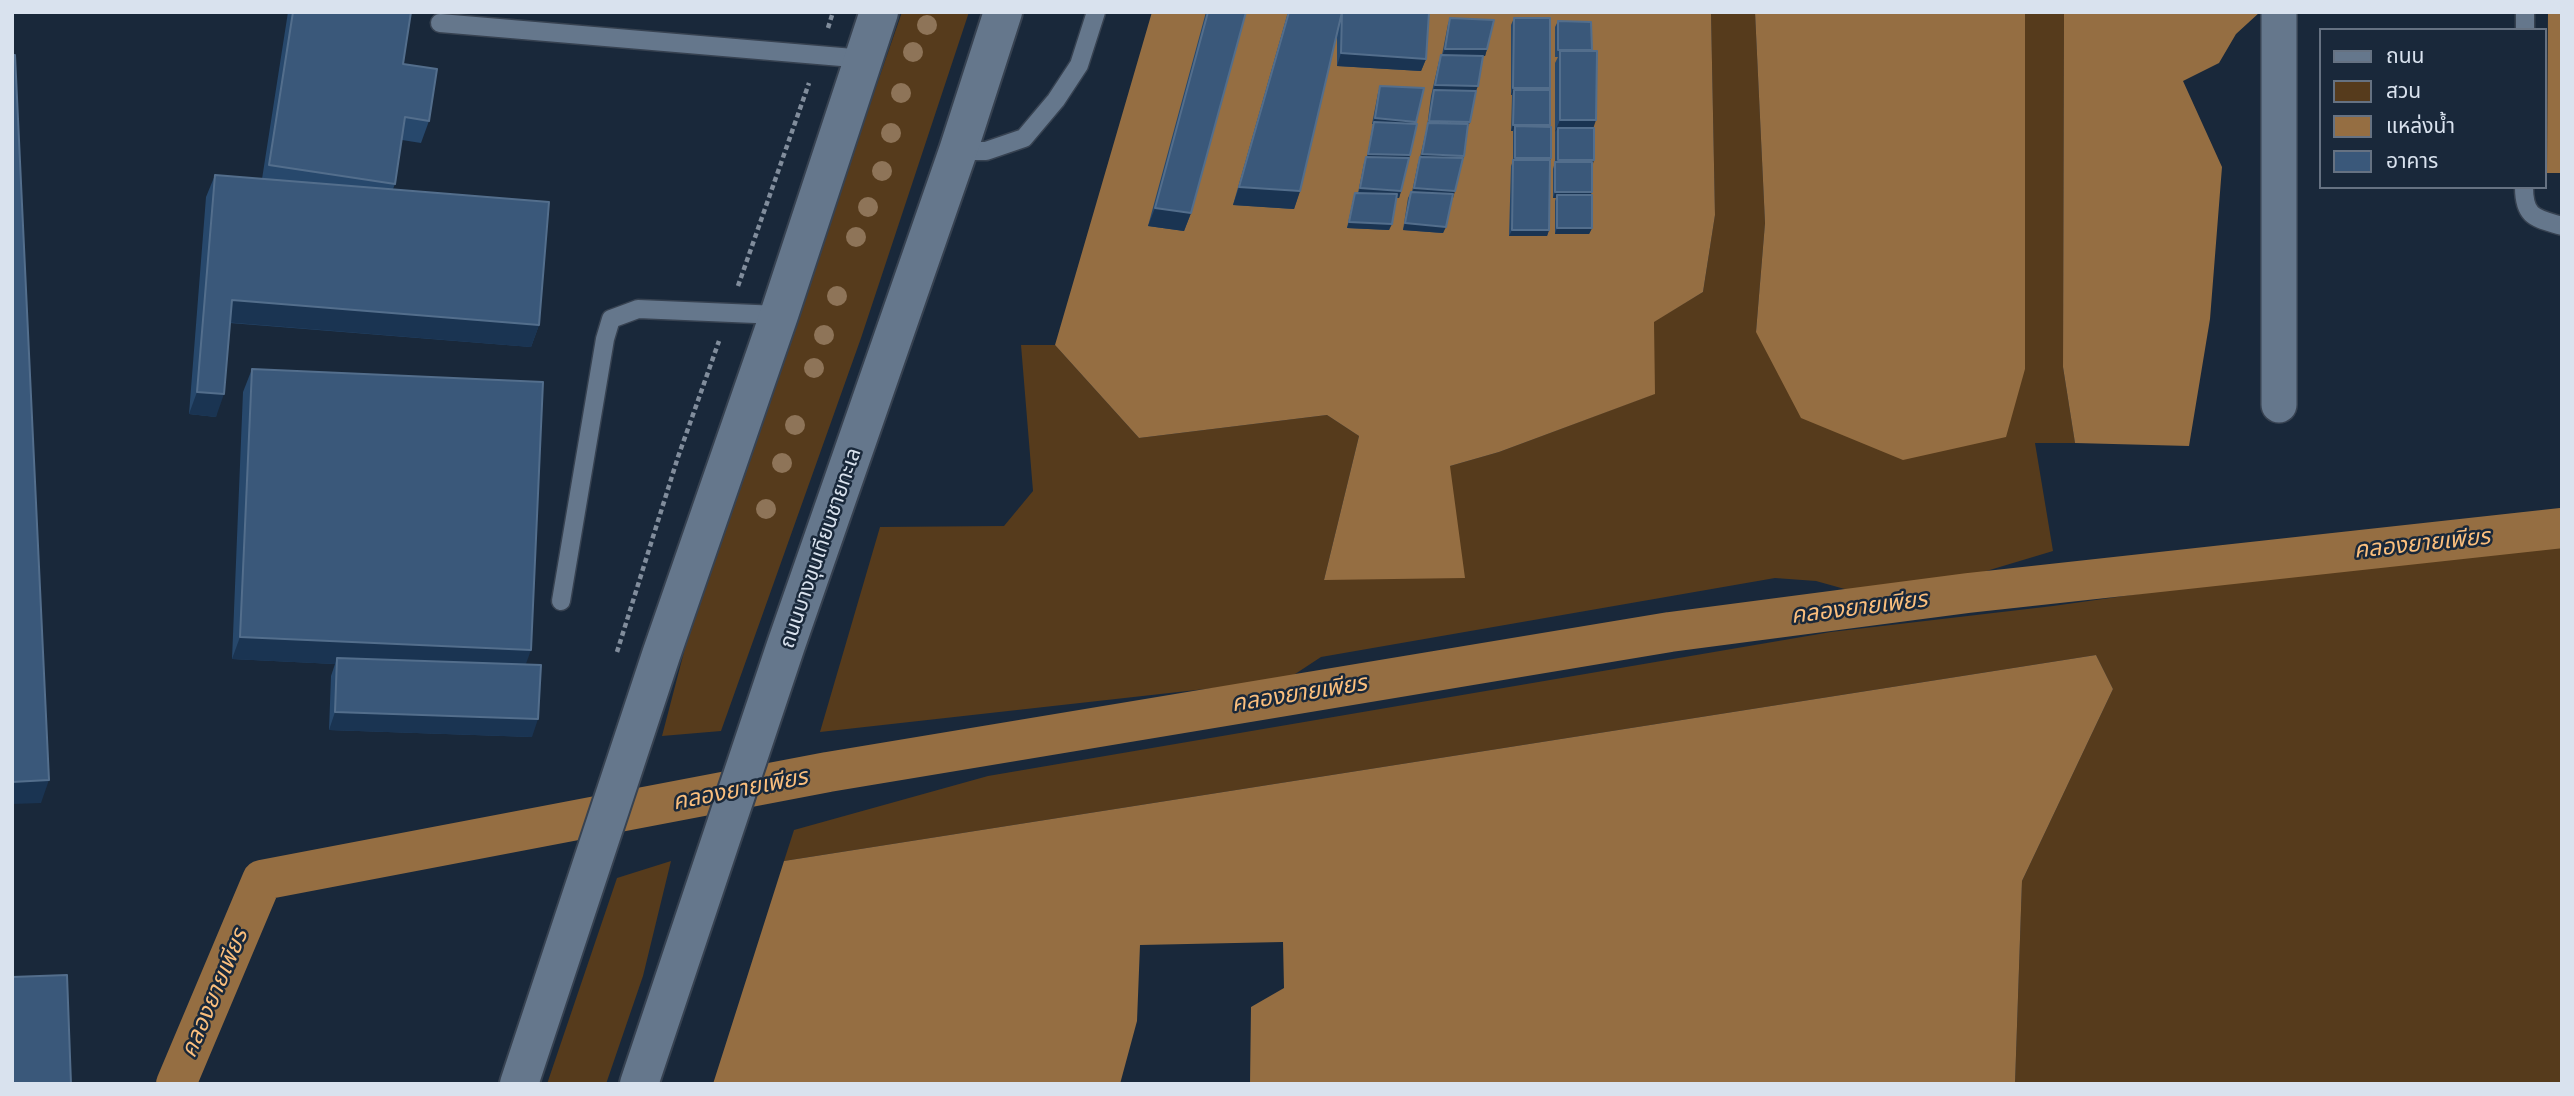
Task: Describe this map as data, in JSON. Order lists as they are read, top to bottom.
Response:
{
  "streets": {
    "main road": ["ถนนบางขุนเทียนชายทะเล"]
  },
  "water": ["คลองยายเพียร"],
  "legend": [
    "ถนน",
    "สวน",
    "แหล่งน้ำ",
    "อาคาร"
  ]
}
